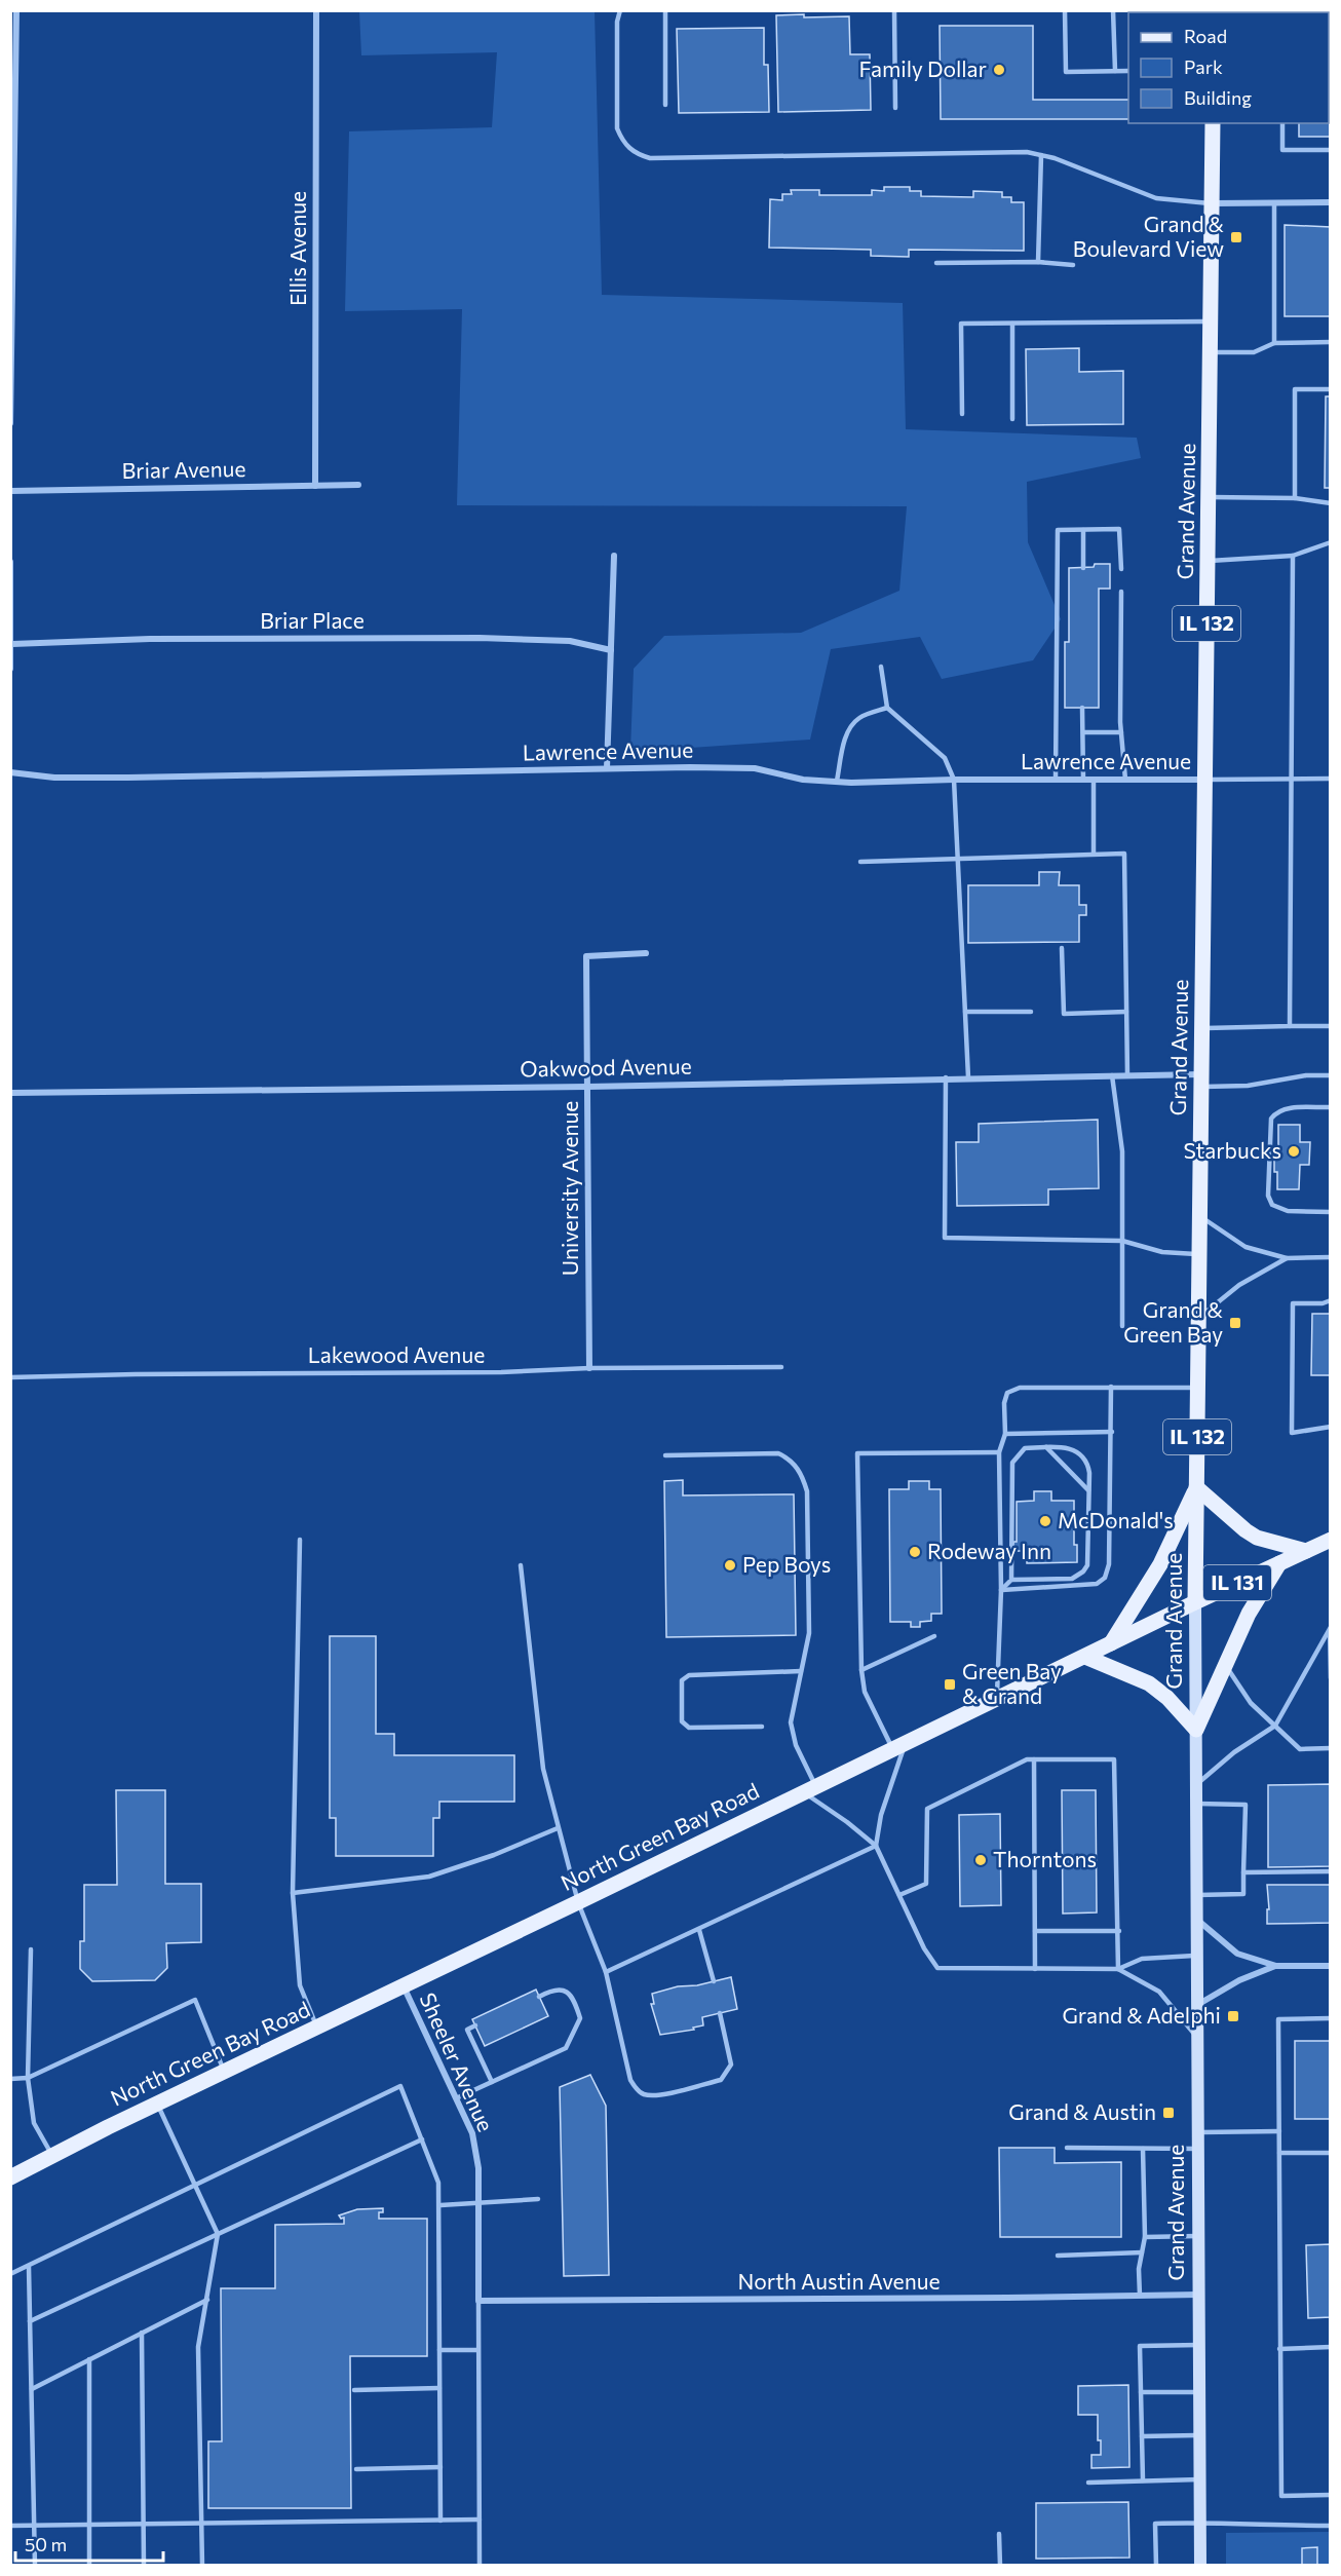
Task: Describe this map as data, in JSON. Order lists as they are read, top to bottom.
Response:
{
  "streets": {
    "main road": [
      "Grand Avenue",
      "IL 132",
      "IL 131",
      "North Green Bay Road"
    ],
    "street": [
      "Ellis Avenue",
      "Briar Avenue",
      "Briar Place",
      "Lawrence Avenue",
      "Oakwood Avenue",
      "University Avenue",
      "Sheeler Avenue",
      "North Austin Avenue"
    ],
    "lane": ["Lakewood Avenue"]
  },
  "crossings": [
    ["Ellis Avenue", "Briar Avenue"],
    ["Grand Avenue", "Lawrence Avenue"],
    ["Grand Avenue", "Oakwood Avenue"],
    ["Grand Avenue", "North Green Bay Road"],
    ["Grand Avenue", "North Austin Avenue"],
    ["Oakwood Avenue", "University Avenue"],
    ["University Avenue", "Lakewood Avenue"],
    ["North Green Bay Road", "Sheeler Avenue"],
    ["Sheeler Avenue", "North Austin Avenue"]
  ],
  "places": {
    "other": [
      "Family Dollar",
      "Starbucks",
      "McDonald's",
      "Rodeway Inn",
      "Pep Boys",
      "Thorntons"
    ],
    "transit": [
      "Grand & Boulevard View",
      "Grand & Green Bay",
      "Green Bay & Grand",
      "Grand & Adelphi",
      "Grand & Austin"
    ]
  },
  "legend": ["Road", "Park", "Building"],
  "scale_bar": "50 m"
}
